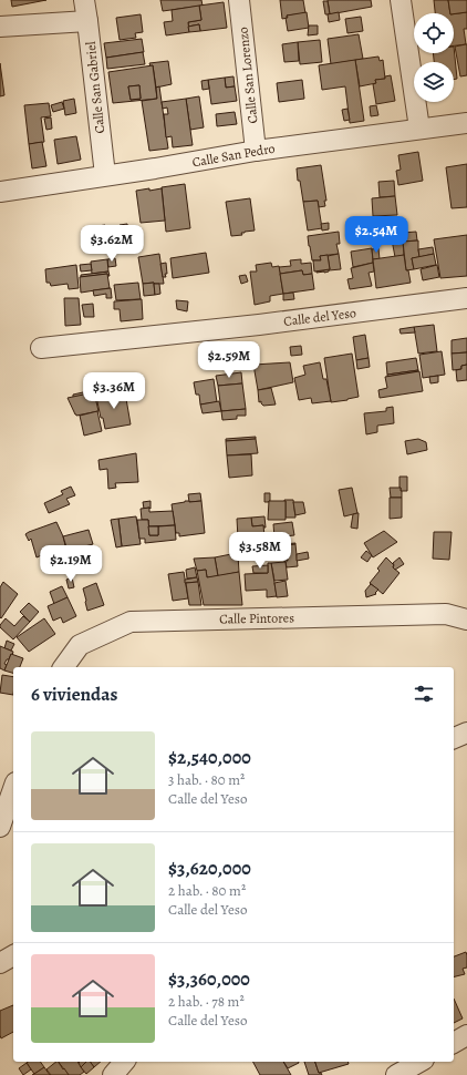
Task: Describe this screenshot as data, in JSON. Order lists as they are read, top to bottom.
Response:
{
  "streets": {
    "street": [
      "Calle San Lorenzo",
      "Calle San Gabriel",
      "Calle San Pedro",
      "Calle del Yeso",
      "Calle Pintores"
    ]
  },
  "crossings": [
    ["Calle San Lorenzo", "Calle San Pedro"],
    ["Calle San Gabriel", "Calle San Pedro"]
  ],
  "page": {
    "price": [
      "$2.54M",
      "$3.62M",
      "$2.59M",
      "$3.36M",
      "$3.58M",
      "$2.19M"
    ],
    "heading": "6 viviendas",
    "list": [
      {
        "name": "$2,540,000",
        "note": "3 hab. · 80 m² · Calle del Yeso"
      },
      {
        "name": "$3,620,000",
        "note": "2 hab. · 80 m² · Calle del Yeso"
      },
      {
        "name": "$3,360,000",
        "note": "2 hab. · 78 m² · Calle del Yeso"
      }
    ]
  }
}
